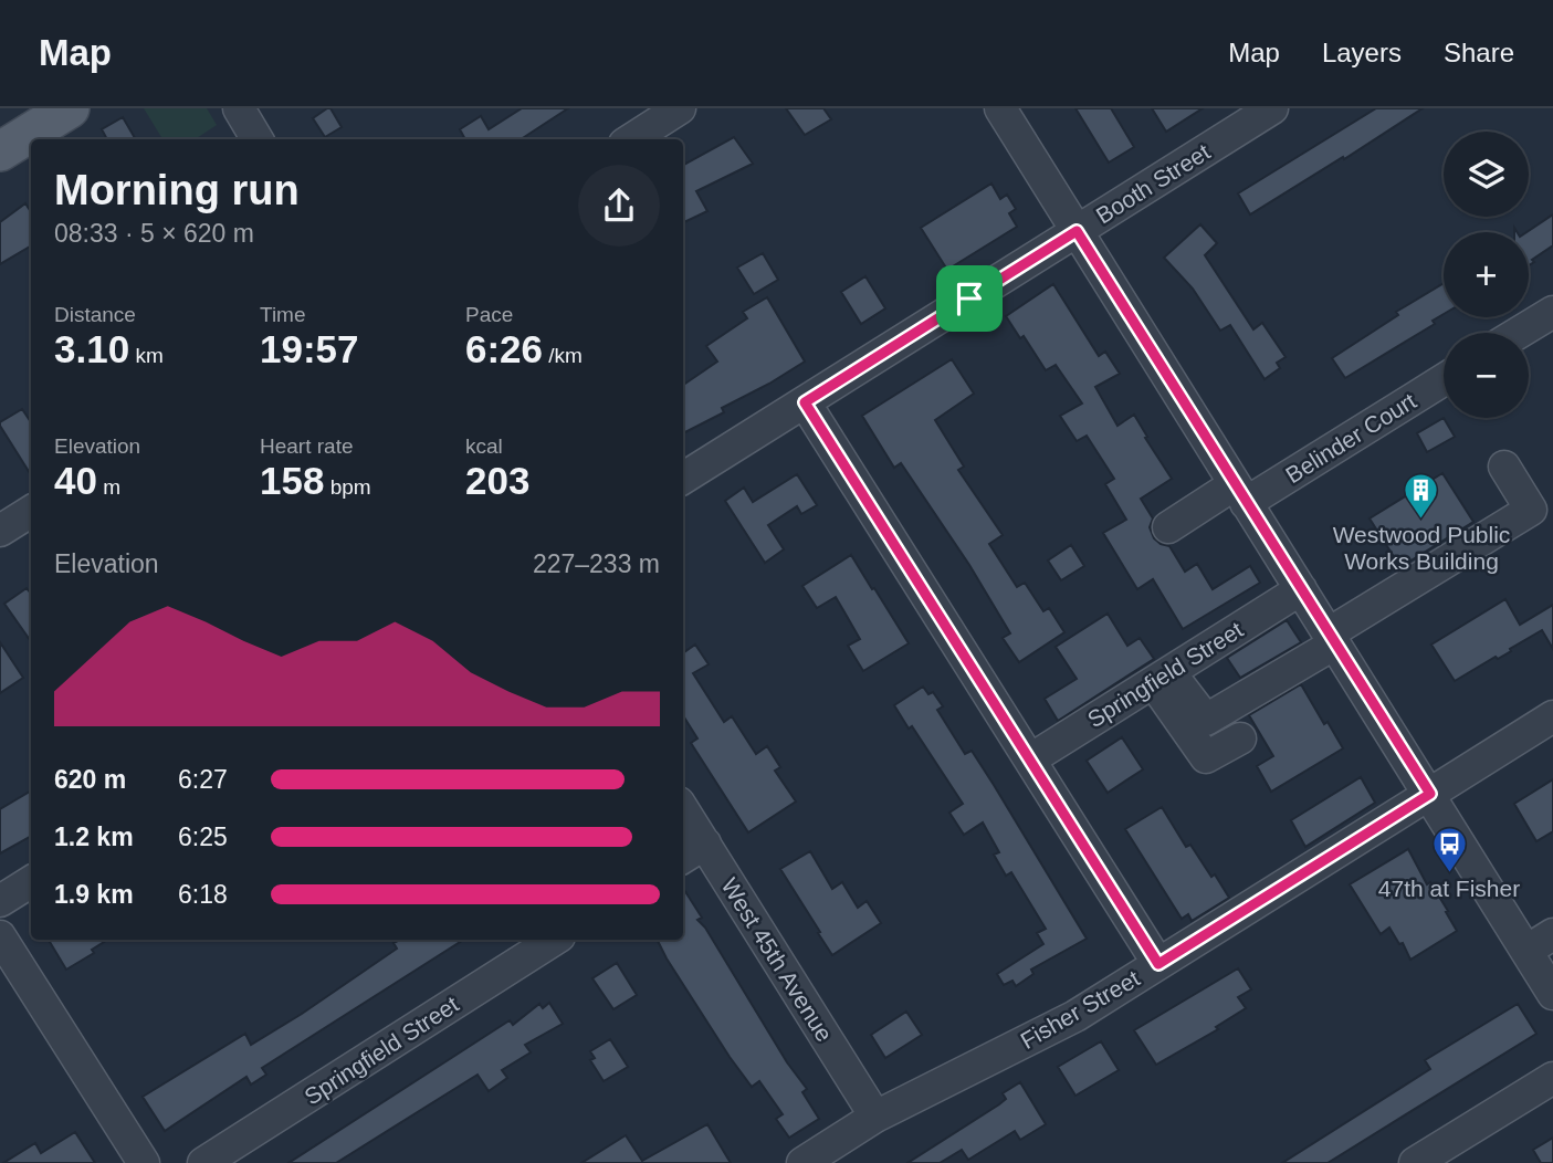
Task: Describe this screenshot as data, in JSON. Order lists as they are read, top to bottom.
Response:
{
  "streets": {
    "street": [
      "Booth Street",
      "Belinder Court",
      "Springfield Street",
      "West 45th Avenue",
      "Fisher Street"
    ]
  },
  "crossings": [
    ["West 45th Avenue", "Fisher Street"]
  ],
  "places": {
    "building": ["Westwood Public Works Building"],
    "bus stop": ["47th at Fisher"]
  },
  "page": {
    "header": "Map",
    "nav": ["Map", "Layers", "Share"],
    "map_buttons": ["+", "−"],
    "heading": ["Morning run", "08:33 · 5 × 620 m"],
    "stats": [
      ["Distance", "3.10 km"],
      ["Time", "19:57"],
      ["Pace", "6:26 /km"],
      ["Elevation", "40 m"],
      ["Heart rate", "158 bpm"],
      ["kcal", "203"]
    ],
    "chart": ["Elevation", "227–233 m"],
    "list": [
      {
        "name": "620 m",
        "note": "6:27"
      },
      {
        "name": "1.2 km",
        "note": "6:25"
      },
      {
        "name": "1.9 km",
        "note": "6:18"
      }
    ]
  }
}
